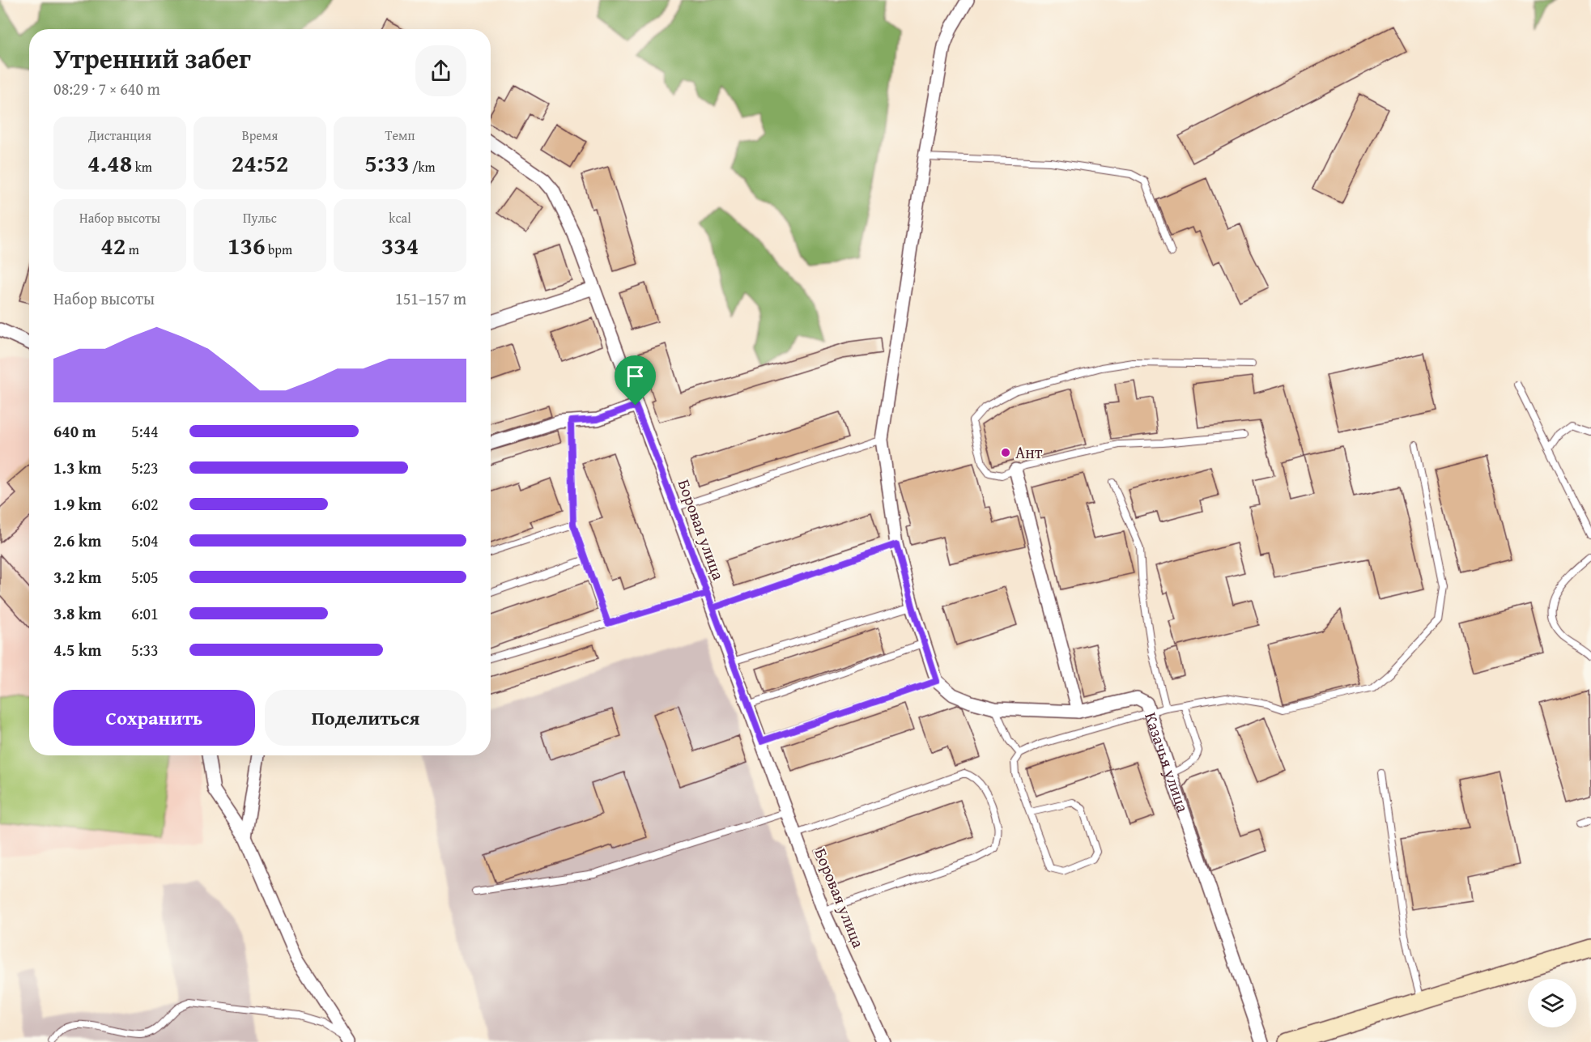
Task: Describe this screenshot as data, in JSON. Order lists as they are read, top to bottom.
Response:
{
  "streets": {
    "street": ["Боровая улица", "Казачья улица"]
  },
  "places": ["Ант"],
  "page": {
    "heading": ["Утренний забег", "08:29 · 7 × 640 m"],
    "stats": [
      ["Дистанция", "4.48 km"],
      ["Время", "24:52"],
      ["Темп", "5:33 /km"],
      ["Набор высоты", "42 m"],
      ["Пульс", "136 bpm"],
      ["kcal", "334"]
    ],
    "chart": ["Набор высоты", "151–157 m"],
    "list": [
      {
        "name": "640 m",
        "note": "5:44"
      },
      {
        "name": "1.3 km",
        "note": "5:23"
      },
      {
        "name": "1.9 km",
        "note": "6:02"
      },
      {
        "name": "2.6 km",
        "note": "5:04"
      },
      {
        "name": "3.2 km",
        "note": "5:05"
      },
      {
        "name": "3.8 km",
        "note": "6:01"
      },
      {
        "name": "4.5 km",
        "note": "5:33"
      }
    ],
    "buttons": ["Сохранить", "Поделиться"]
  }
}
